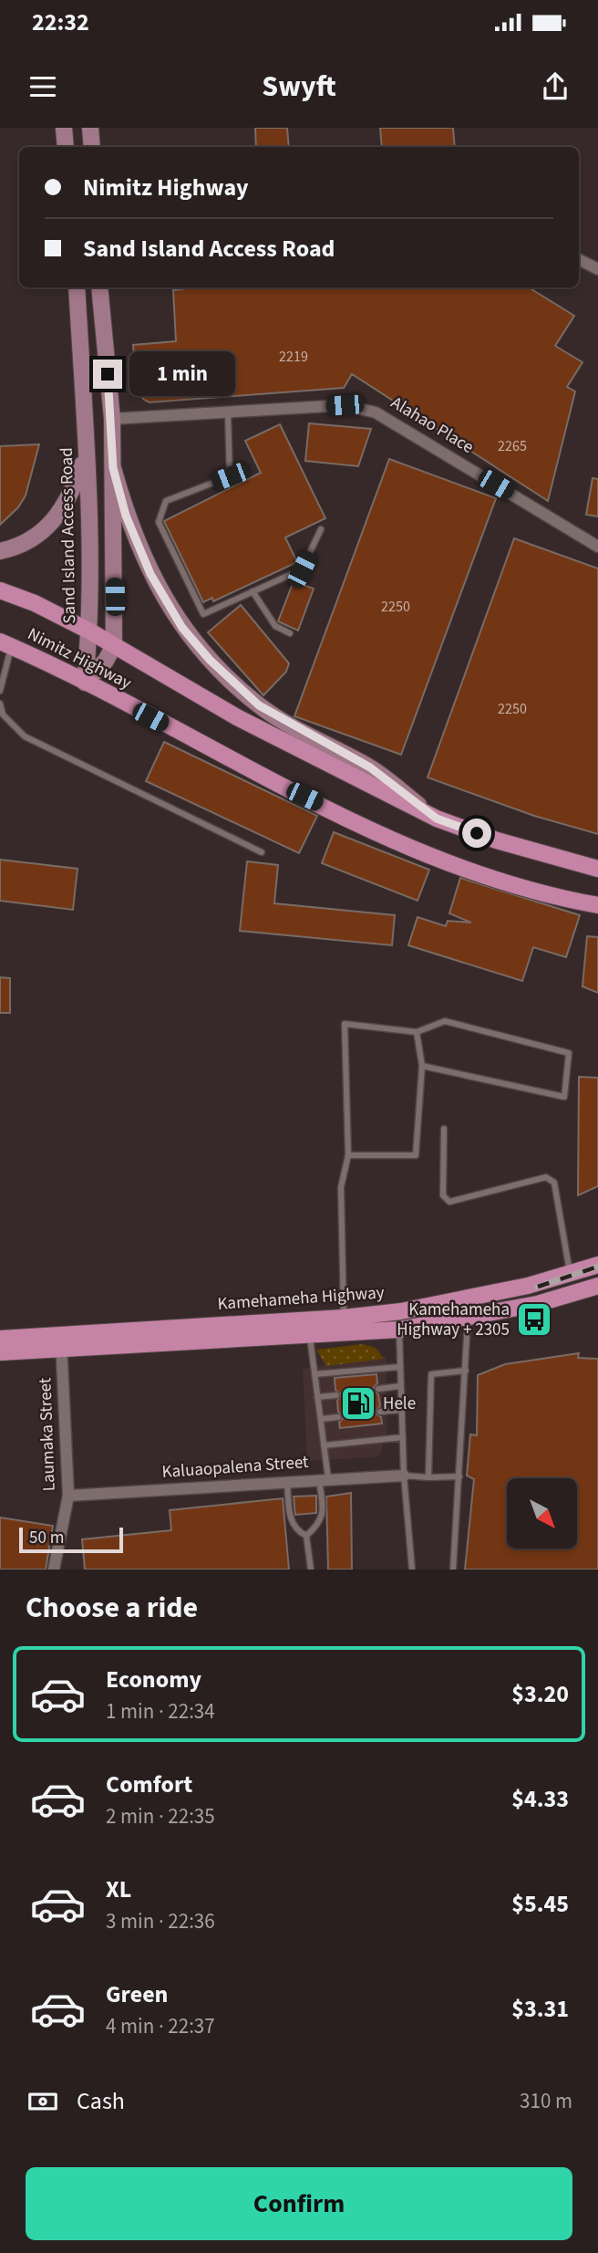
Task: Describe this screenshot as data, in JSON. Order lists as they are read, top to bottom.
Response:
{
  "streets": {
    "main road": ["Sand Island Access Road", "Nimitz Highway", "Kamehameha Highway"],
    "street": ["Alahao Place", "Laumaka Street", "Kaluaopalena Street"]
  },
  "crossings": [
    ["Sand Island Access Road", "Nimitz Highway"],
    ["Kamehameha Highway", "Laumaka Street"],
    ["Laumaka Street", "Kaluaopalena Street"]
  ],
  "places": {
    "bus stop": ["Kamehameha Highway + 2305"],
    "fuel station": ["Hele"]
  },
  "house_numbers": [
    "2219",
    "2265",
    "2250",
    "2250"
  ],
  "scale_bar": "50 m",
  "north": "bottom right",
  "page": {
    "status": "22:32",
    "header": "Swyft",
    "banner": ["Nimitz Highway", "Sand Island Access Road"],
    "bubble": "1 min",
    "scale": "50 m",
    "heading": "Choose a ride",
    "list": [
      {
        "name": "Economy",
        "note": "1 min · 22:34",
        "value": "$3.20"
      },
      {
        "name": "Comfort",
        "note": "2 min · 22:35",
        "value": "$4.33"
      },
      {
        "name": "XL",
        "note": "3 min · 22:36",
        "value": "$5.45"
      },
      {
        "name": "Green",
        "note": "4 min · 22:37",
        "value": "$3.31"
      }
    ],
    "pay": ["Cash", "310 m"],
    "buttons": "Confirm"
  }
}
